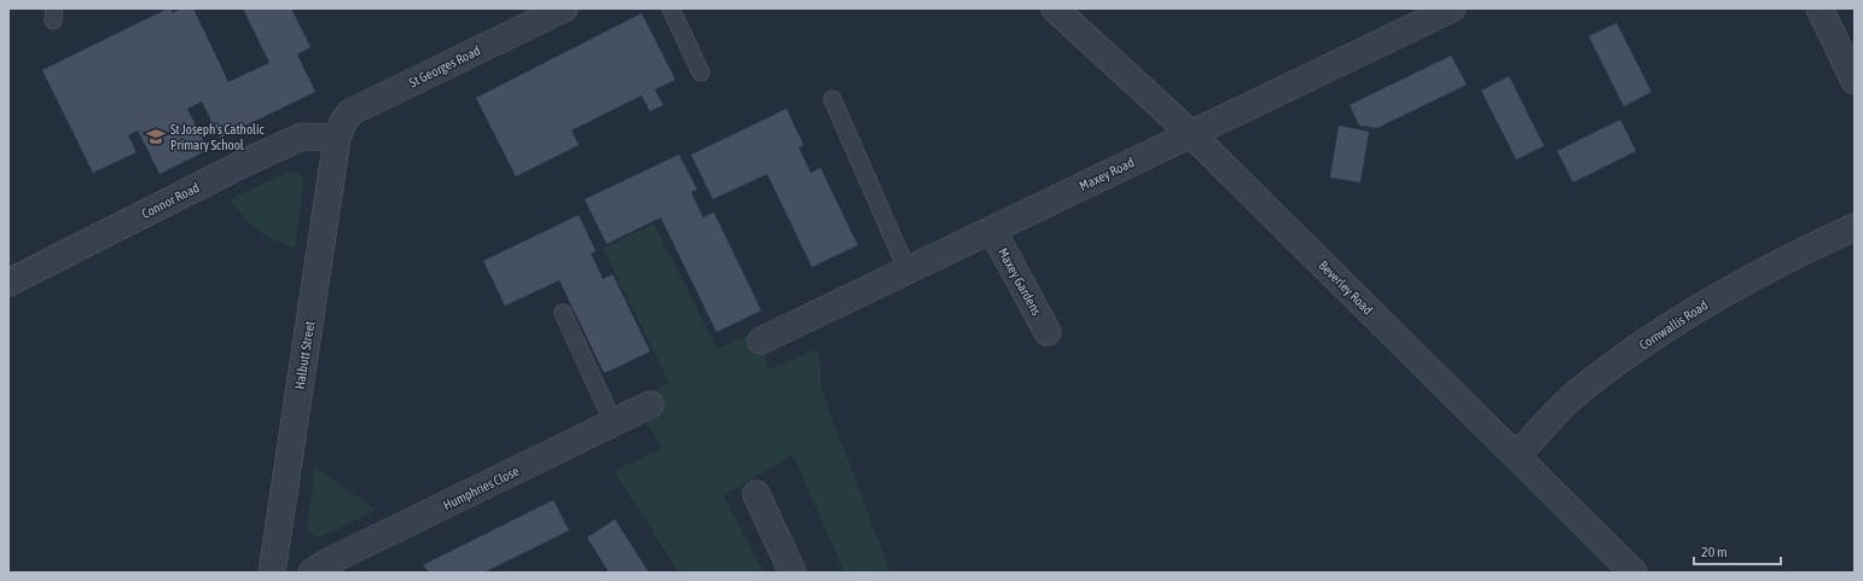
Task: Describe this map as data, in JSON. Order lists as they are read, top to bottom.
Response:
{
  "streets": {
    "street": [
      "St Georges Road",
      "Maxey Road",
      "Connor Road",
      "Maxey Gardens",
      "Beverley Road",
      "Cornwallis Road",
      "Halbutt Street",
      "Humphries Close"
    ]
  },
  "crossings": [
    ["St Georges Road", "Connor Road"],
    ["St Georges Road", "Halbutt Street"],
    ["Maxey Road", "Maxey Gardens"],
    ["Maxey Road", "Beverley Road"],
    ["Connor Road", "Halbutt Street"],
    ["Beverley Road", "Cornwallis Road"]
  ],
  "places": {
    "school or university": ["St Joseph's Catholic Primary School"]
  },
  "scale_bar": "20 m"
}
